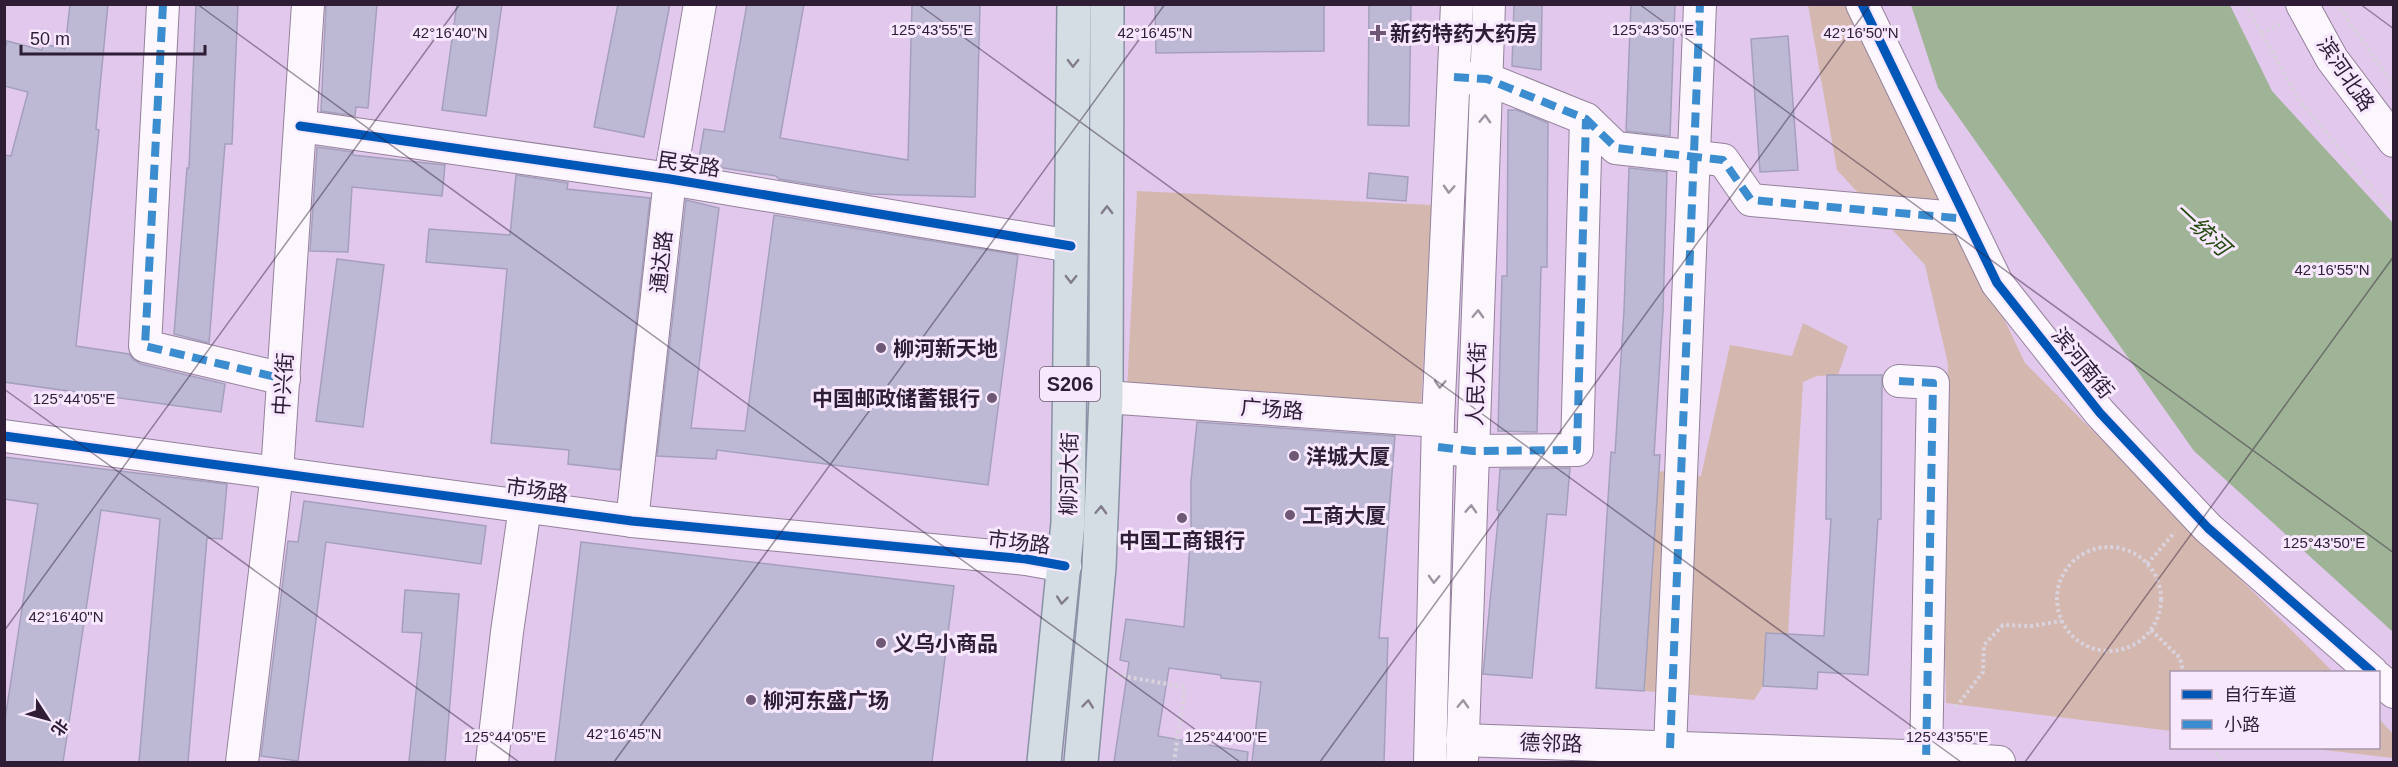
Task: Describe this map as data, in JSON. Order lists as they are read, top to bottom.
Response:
{
  "streets": {
    "main road": ["S206", "柳河大街"],
    "street": [
      "滨河北路",
      "民安路",
      "通达路",
      "滨河南街",
      "中兴街",
      "人民大街",
      "广场路",
      "市场路",
      "德邻路"
    ]
  },
  "crossings": [
    ["民安路", "通达路"],
    ["民安路", "中兴街"],
    ["民安路", "柳河大街"],
    ["通达路", "市场路"],
    ["中兴街", "市场路"],
    ["人民大街", "广场路"],
    ["人民大街", "德邻路"],
    ["广场路", "柳河大街"],
    ["柳河大街", "市场路"]
  ],
  "water": ["一统河"],
  "places": {
    "health": ["新药特药大药房"],
    "other": [
      "柳河新天地",
      "中国邮政储蓄银行",
      "洋城大厦",
      "工商大厦",
      "中国工商银行",
      "义乌小商品",
      "柳河东盛广场"
    ]
  },
  "legend": ["自行车道", "小路"],
  "scale_bar": "50 m",
  "north": "bottom right",
  "coordinates": [
    "125°43'55\"E",
    "125°43'50\"E",
    "42°16'45\"N",
    "42°16'50\"N",
    "42°16'40\"N",
    "42°16'55\"N",
    "125°44'05\"E",
    "125°44'00\"E"
  ]
}
